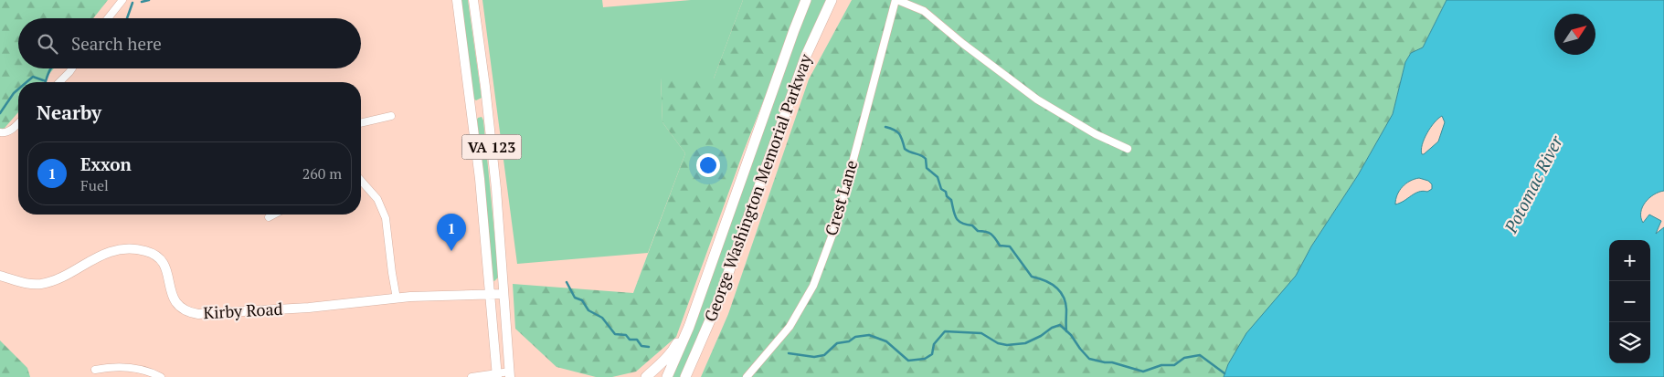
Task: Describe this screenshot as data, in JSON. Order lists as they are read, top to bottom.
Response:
{
  "streets": {
    "highway": ["George Washington Memorial Parkway"],
    "main road": ["VA 123", "Kirby Road"],
    "street": ["Crest Lane"]
  },
  "crossings": [
    ["VA 123", "Kirby Road"]
  ],
  "water": ["Potomac River"],
  "north": "top right",
  "page": {
    "search": "Search here",
    "heading": "Nearby",
    "list": [
      {
        "mark": "1",
        "name": "Exxon",
        "note": "Fuel",
        "value": "260 m"
      }
    ],
    "pins": "1",
    "map_buttons": ["+", "−"]
  }
}
